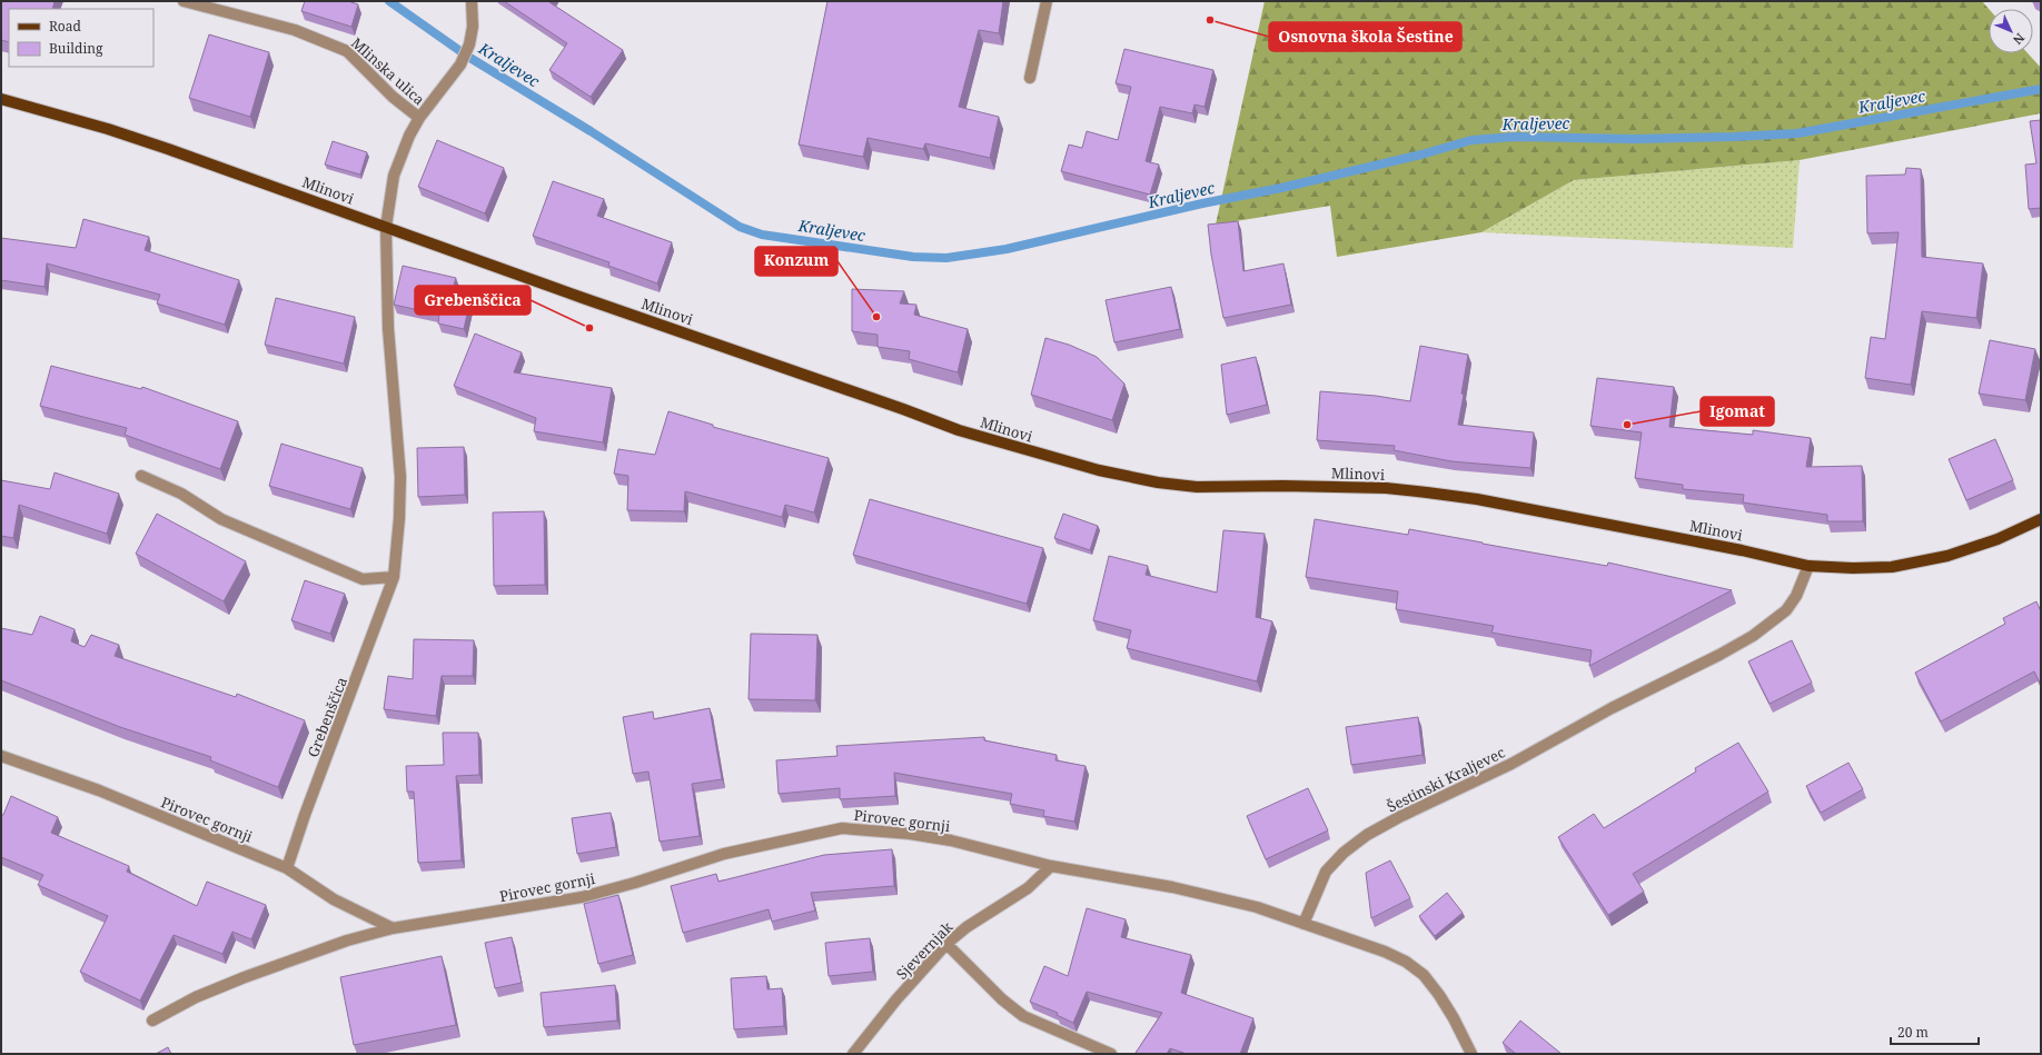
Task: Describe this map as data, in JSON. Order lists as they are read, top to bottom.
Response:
{
  "streets": {
    "main road": ["Mlinovi"],
    "street": [
      "Mlinska ulica",
      "Grebenščica",
      "Šestinski Kraljevec",
      "Pirovec gornji",
      "Sjevernjak"
    ]
  },
  "crossings": [
    ["Mlinska ulica", "Mlinovi"],
    ["Mlinska ulica", "Grebenščica"],
    ["Mlinovi", "Grebenščica"],
    ["Mlinovi", "Šestinski Kraljevec"],
    ["Grebenščica", "Pirovec gornji"],
    ["Šestinski Kraljevec", "Pirovec gornji"],
    ["Pirovec gornji", "Sjevernjak"]
  ],
  "water": ["Kraljevec"],
  "places": [
    "Osnovna škola Šestine",
    "Konzum",
    "Grebenščica",
    "Igomat"
  ],
  "legend": ["Road", "Building"],
  "scale_bar": "20 m",
  "north": "bottom right"
}
